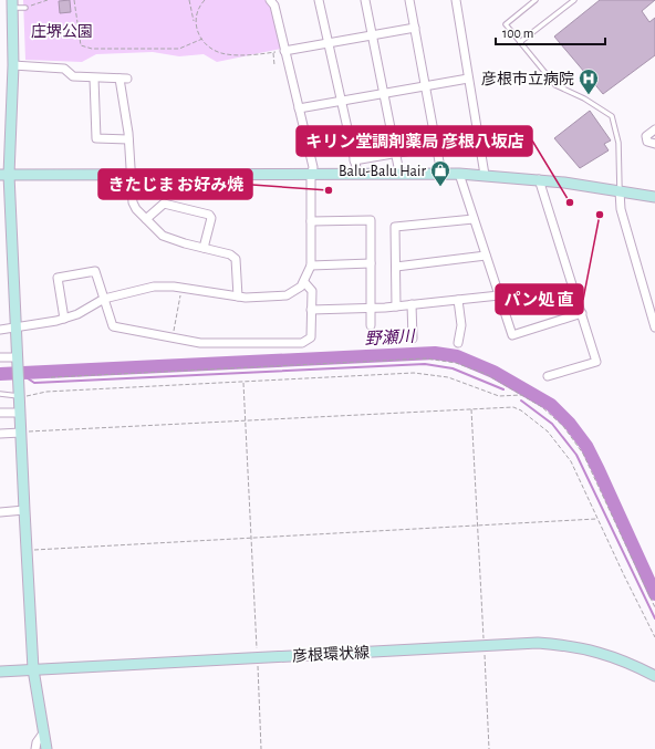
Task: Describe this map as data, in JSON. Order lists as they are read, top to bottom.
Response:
{
  "streets": {
    "street": ["彦根環状線"]
  },
  "water": ["野瀬川"],
  "parks": ["庄堺公園"],
  "places": {
    "hospital": ["彦根市立病院"],
    "shop": ["Balu-Balu Hair"],
    "other": ["きたじま お好み焼", "キリン堂調剤薬局 彦根八坂店", "パン処 直"]
  },
  "scale_bar": "100 m"
}
